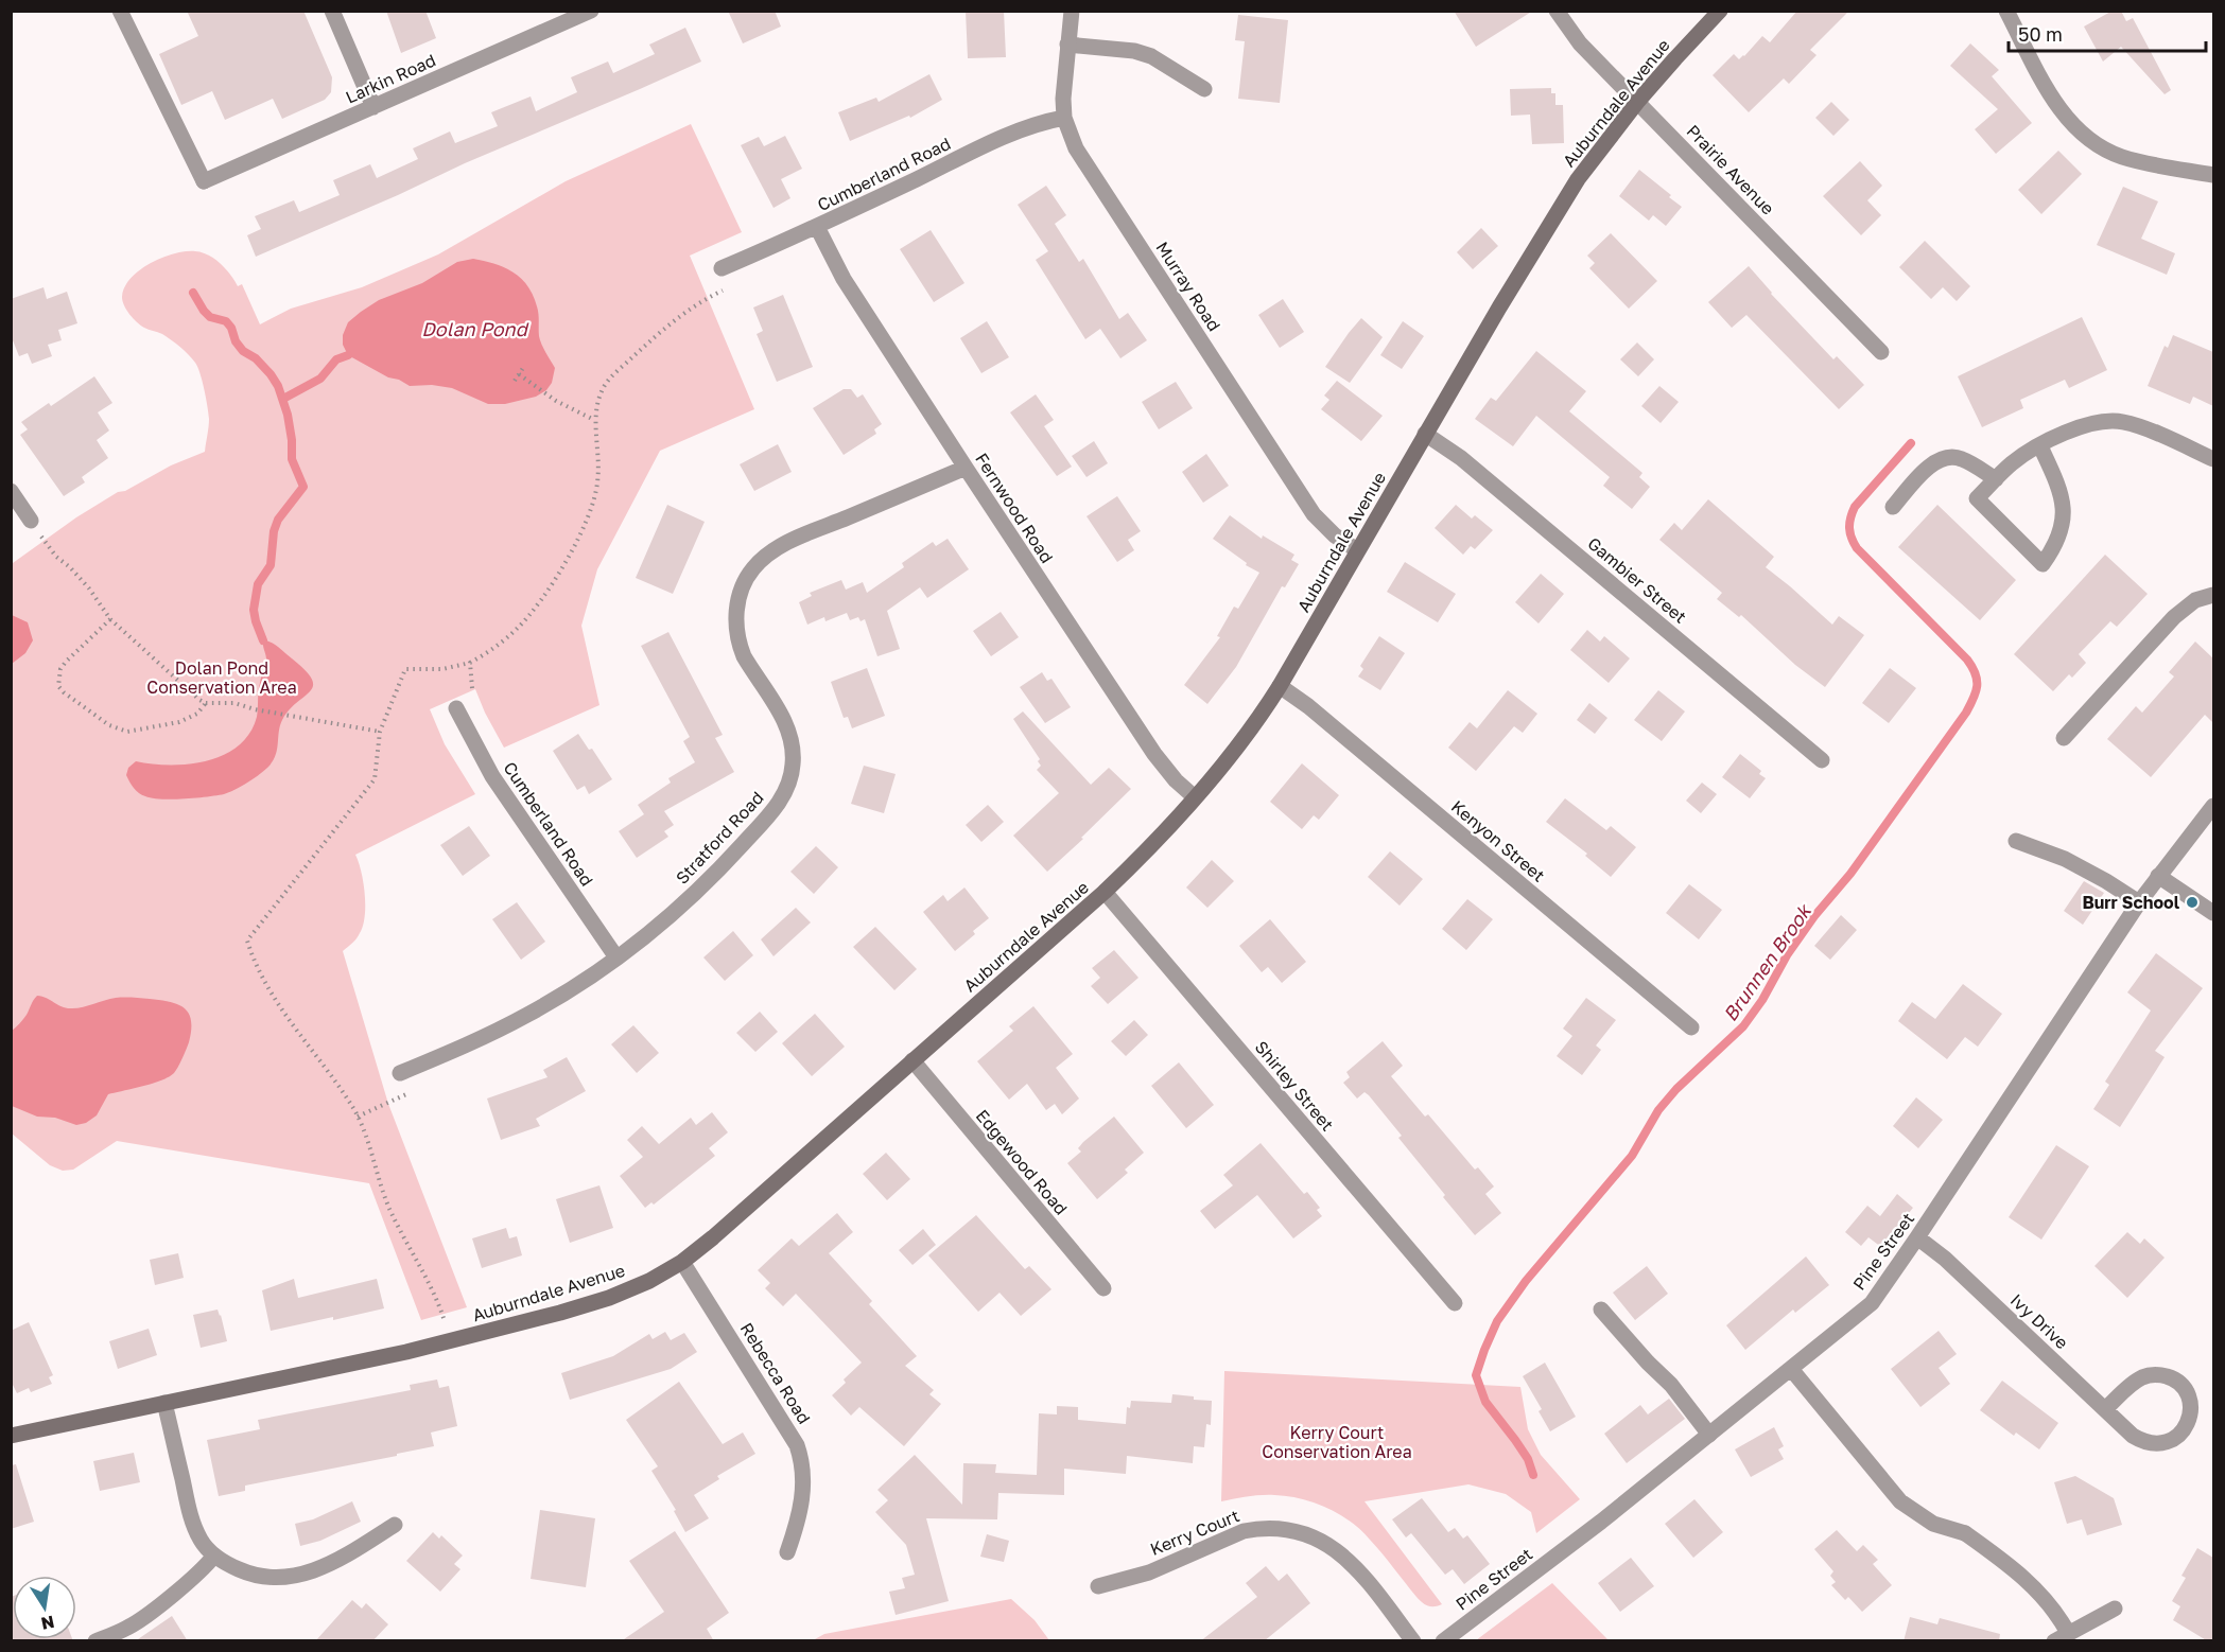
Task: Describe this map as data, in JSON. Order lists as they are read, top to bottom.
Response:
{
  "streets": {
    "street": [
      "Larkin Road",
      "Auburndale Avenue",
      "Prairie Avenue",
      "Cumberland Road",
      "Murray Road",
      "Fernwood Road",
      "Gambier Street",
      "Stratford Road",
      "Kenyon Street",
      "Shirley Street",
      "Edgewood Road",
      "Pine Street",
      "Ivy Drive",
      "Rebecca Road",
      "Kerry Court"
    ]
  },
  "crossings": [
    ["Auburndale Avenue", "Prairie Avenue"],
    ["Auburndale Avenue", "Murray Road"],
    ["Auburndale Avenue", "Fernwood Road"],
    ["Auburndale Avenue", "Gambier Street"],
    ["Auburndale Avenue", "Kenyon Street"],
    ["Auburndale Avenue", "Shirley Street"],
    ["Auburndale Avenue", "Edgewood Road"],
    ["Auburndale Avenue", "Rebecca Road"],
    ["Cumberland Road", "Murray Road"],
    ["Cumberland Road", "Fernwood Road"],
    ["Cumberland Road", "Stratford Road"],
    ["Fernwood Road", "Stratford Road"],
    ["Pine Street", "Ivy Drive"]
  ],
  "water": ["Dolan Pond", "Brunnen Brook"],
  "parks": ["Dolan Pond Conservation Area", "Kerry Court Conservation Area"],
  "places": ["Burr School"],
  "scale_bar": "50 m",
  "north": "bottom"
}
